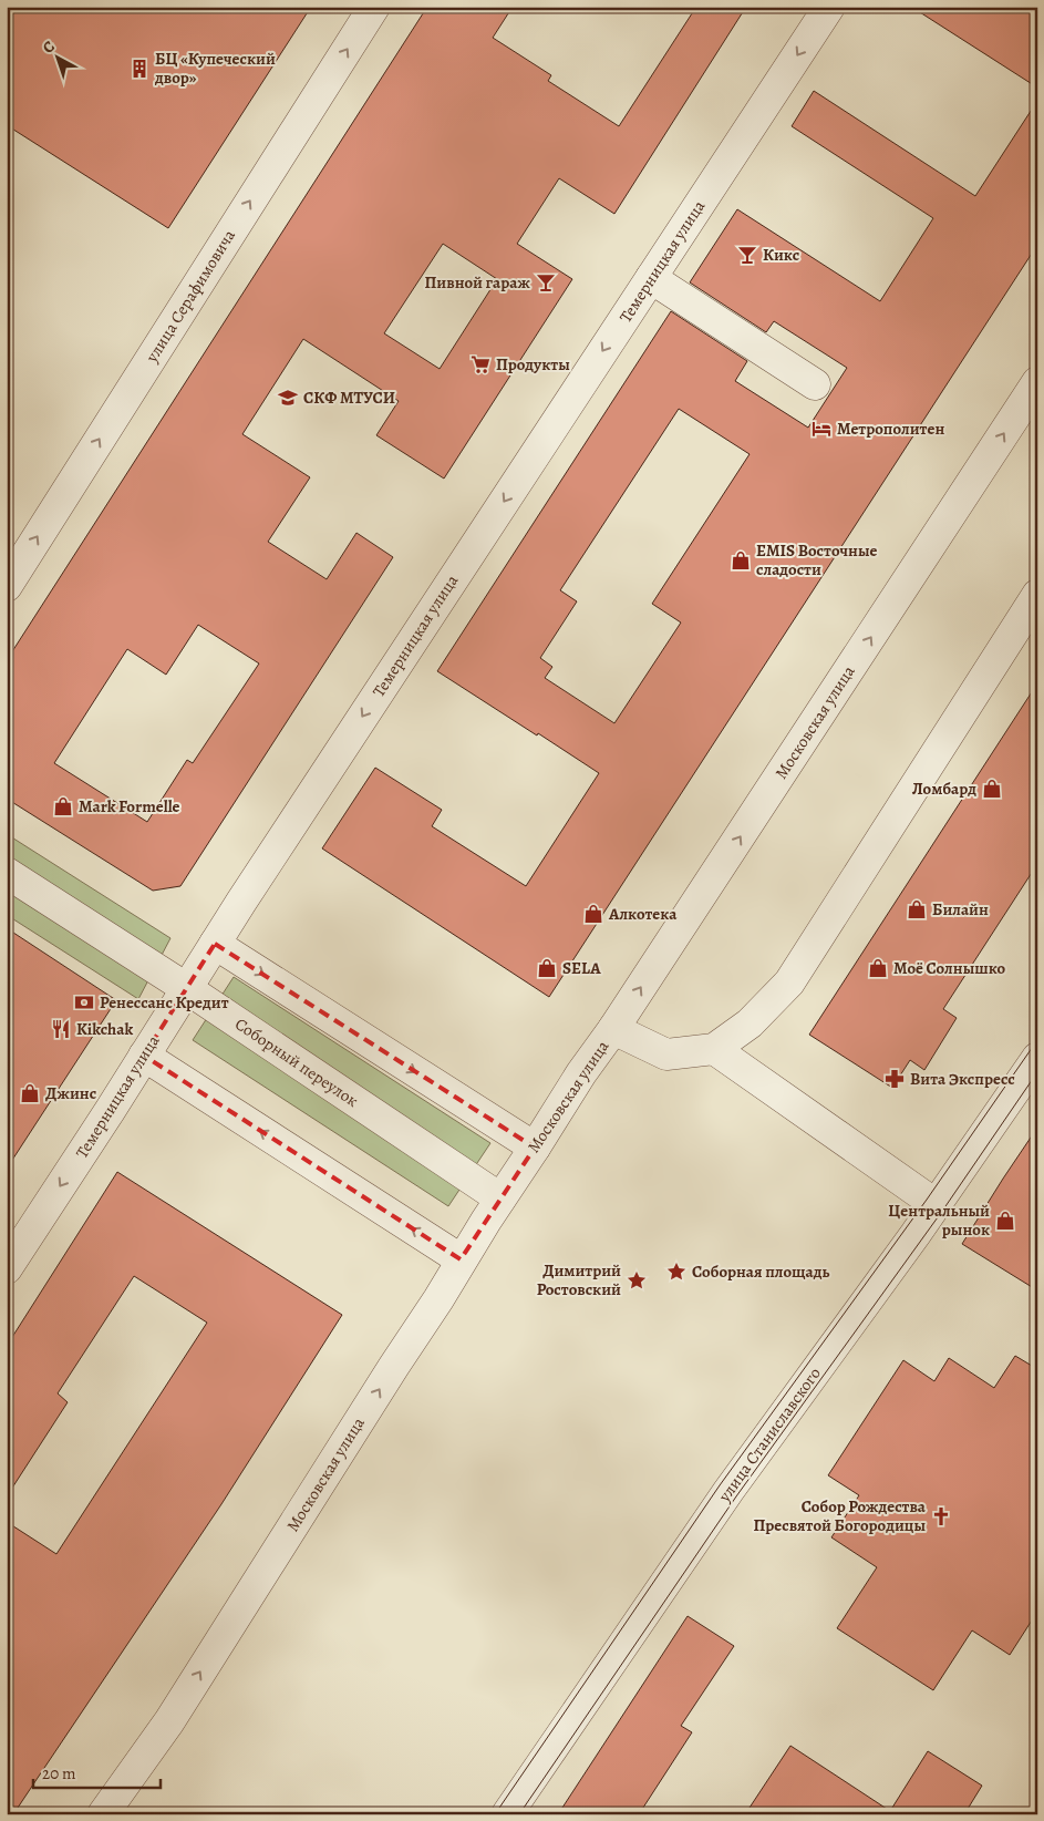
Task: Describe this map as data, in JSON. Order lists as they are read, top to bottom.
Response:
{
  "streets": {
    "street": [
      "Темерницкая улица",
      "улица Серафимовича",
      "Московская улица",
      "Соборный переулок",
      "улица Станиславского"
    ]
  },
  "crossings": [
    ["Темерницкая улица", "Соборный переулок"],
    ["Московская улица", "Соборный переулок"]
  ],
  "one_way": ["Темерницкая улица", "улица Серафимовича"],
  "places": {
    "building": ["БЦ «Купеческий двор»"],
    "bar": ["Кикс", "Пивной гараж"],
    "supermarket": ["Продукты"],
    "school or university": ["СКФ МТУСИ"],
    "hotel": ["Метрополитен"],
    "shop": [
      "EMIS Восточные сладости",
      "Ломбард",
      "Mark Formelle",
      "Билайн",
      "Алкотека",
      "SELA",
      "Моё Солнышко",
      "Джинс",
      "Центральный рынок"
    ],
    "bank": ["Ренессанс Кредит"],
    "restaurant": ["Kikchak"],
    "pharmacy": ["Вита Экспресс"],
    "place": ["Соборная площадь", "Димитрий Ростовский"],
    "church": ["Собор Рождества Пресвятой Богородицы"]
  },
  "scale_bar": "20 m",
  "north": "top left"
}
